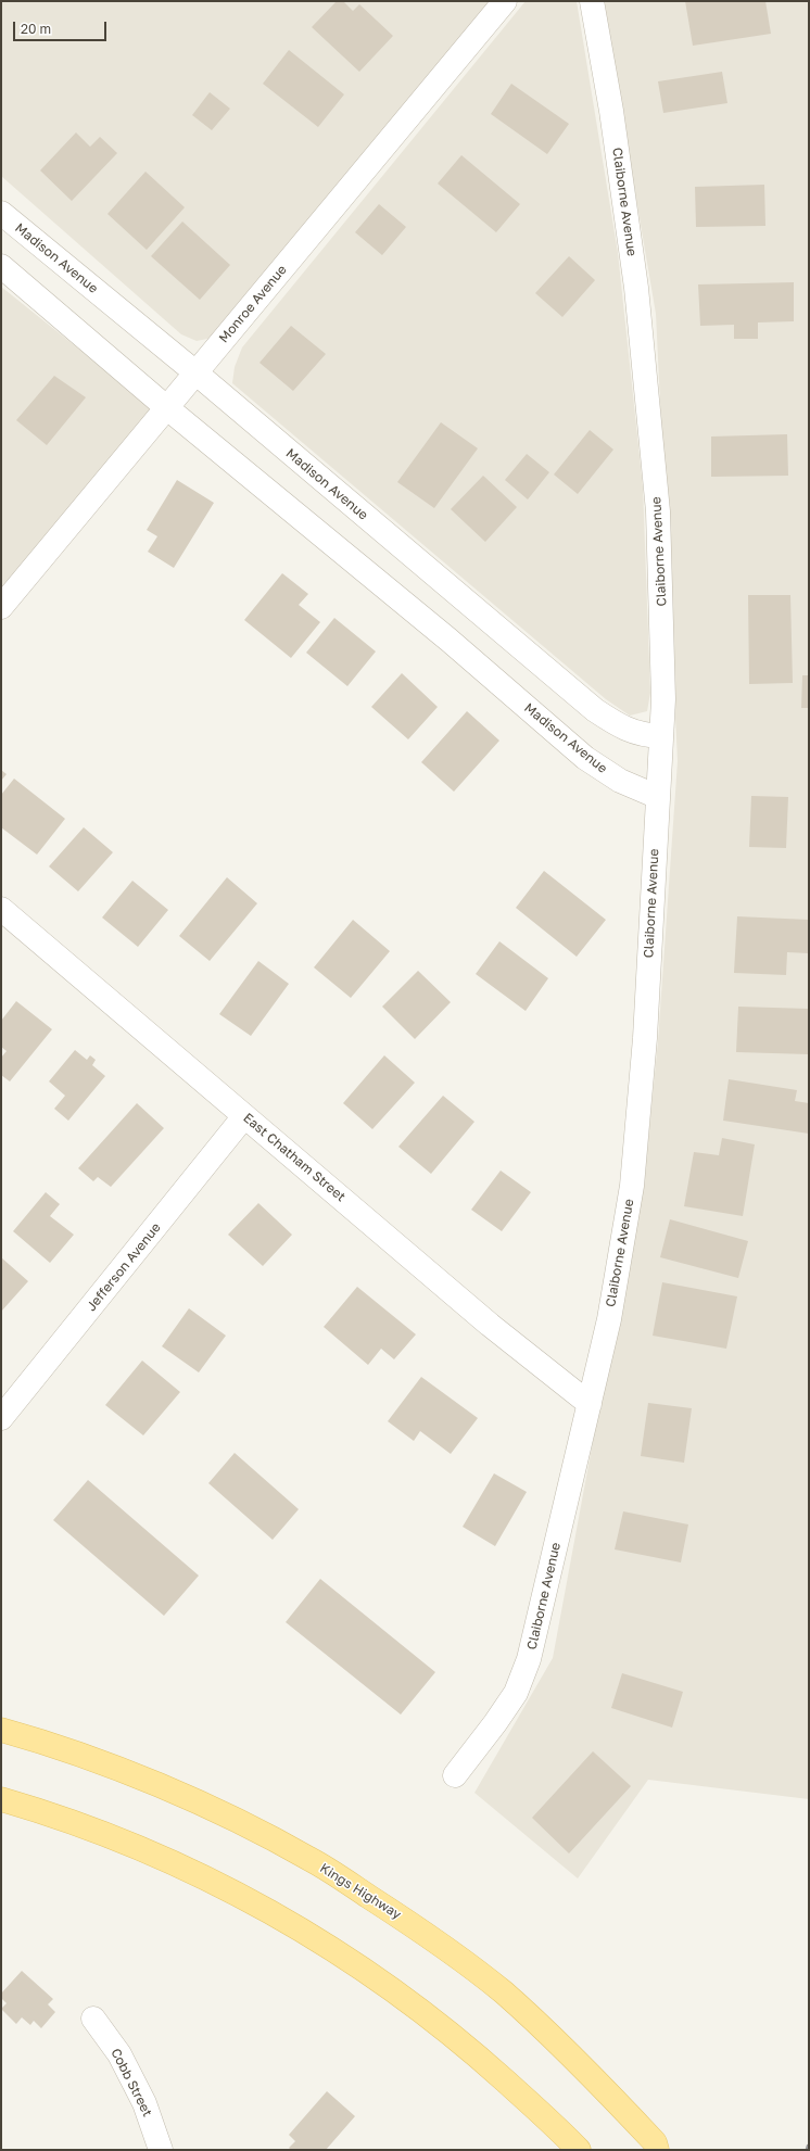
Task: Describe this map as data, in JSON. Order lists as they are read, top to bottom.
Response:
{
  "streets": {
    "main road": ["Kings Highway"],
    "street": [
      "Claiborne Avenue",
      "Madison Avenue",
      "Monroe Avenue",
      "East Chatham Street",
      "Jefferson Avenue",
      "Cobb Street"
    ]
  },
  "crossings": [
    ["Claiborne Avenue", "Madison Avenue"],
    ["Claiborne Avenue", "East Chatham Street"],
    ["Madison Avenue", "Monroe Avenue"],
    ["East Chatham Street", "Jefferson Avenue"]
  ],
  "scale_bar": "20 m"
}
